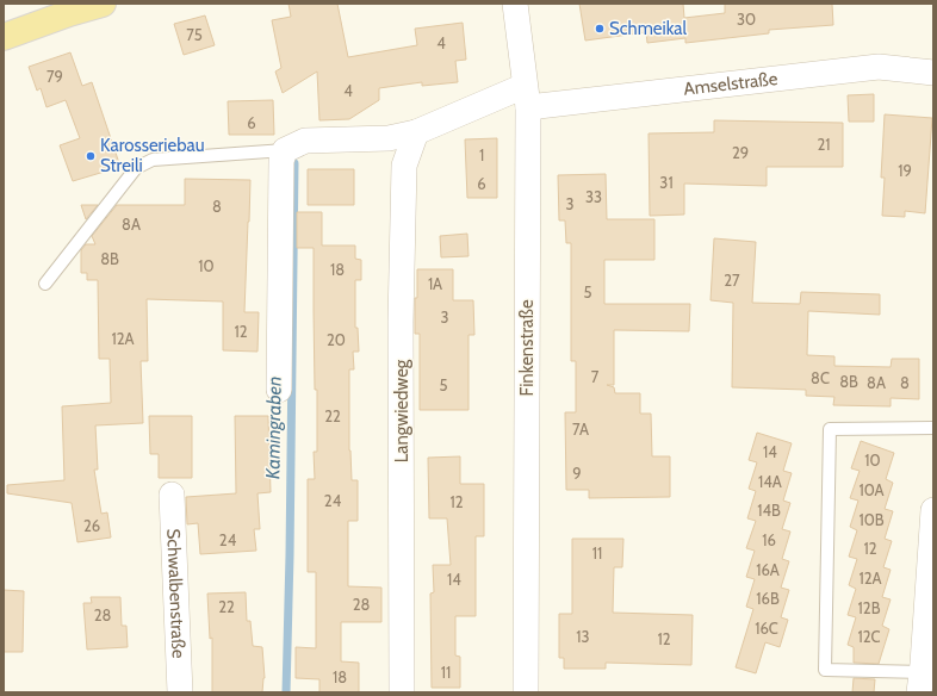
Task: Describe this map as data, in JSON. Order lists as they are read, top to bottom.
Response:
{
  "streets": {
    "street": [
      "Amselstraße",
      "Finkenstraße",
      "Langwiedweg",
      "Schwalbenstraße"
    ]
  },
  "crossings": [
    ["Amselstraße", "Finkenstraße"]
  ],
  "water": ["Kamingraben"],
  "places": ["Schmeikal", "Karosseriebau Streili"],
  "house_numbers": [
    "30",
    "75",
    "4",
    "79",
    "4",
    "6",
    "21",
    "29",
    "1",
    "19",
    "31",
    "6",
    "33",
    "3",
    "8",
    "8A",
    "8B",
    "10",
    "18",
    "27",
    "1A",
    "5",
    "3",
    "12",
    "12A",
    "20",
    "7",
    "8C",
    "8B",
    "8A",
    "8",
    "5",
    "22",
    "7A",
    "14",
    "10",
    "9",
    "14A",
    "10A",
    "24",
    "12",
    "14B",
    "10B",
    "26",
    "24",
    "16",
    "12",
    "11",
    "16A",
    "12A",
    "14",
    "16B",
    "28",
    "22",
    "12B",
    "28",
    "16C",
    "13",
    "12C",
    "12",
    "11",
    "18"
  ]
}
